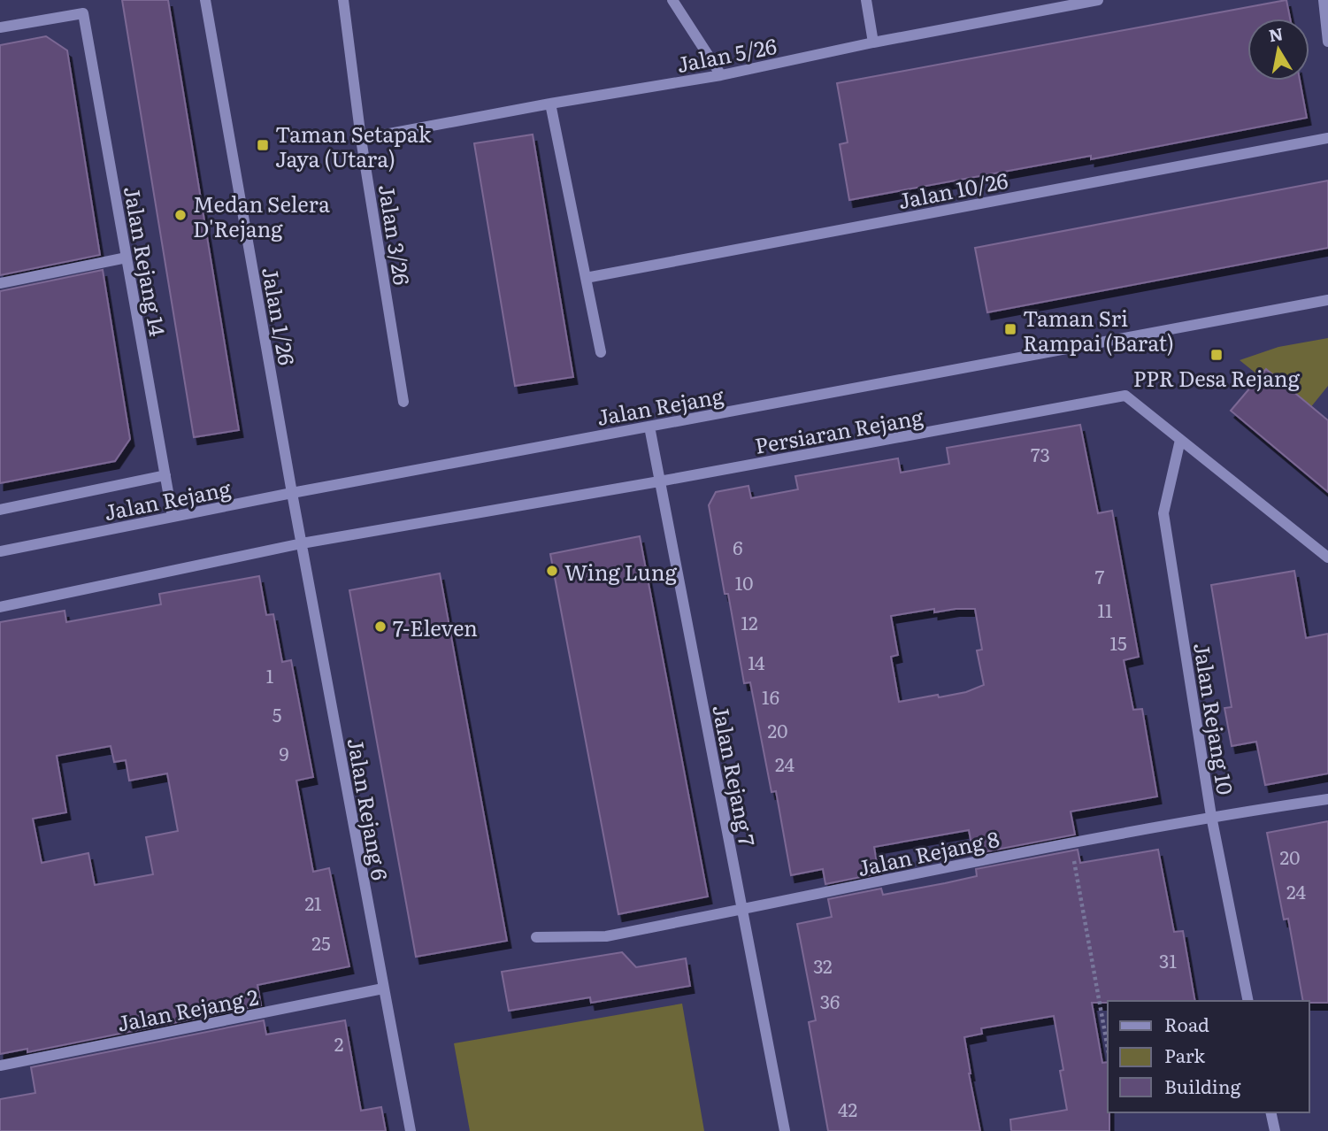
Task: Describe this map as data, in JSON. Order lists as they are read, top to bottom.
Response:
{
  "streets": {
    "street": [
      "Jalan 5/26",
      "Jalan 10/26",
      "Jalan 3/26",
      "Jalan Rejang 14",
      "Jalan 1/26",
      "Jalan Rejang",
      "Persiaran Rejang",
      "Jalan Rejang 10",
      "Jalan Rejang 7",
      "Jalan Rejang 6",
      "Jalan Rejang 8",
      "Jalan Rejang 2"
    ]
  },
  "crossings": [
    ["Jalan 5/26", "Jalan 3/26"],
    ["Jalan Rejang 14", "Jalan Rejang"],
    ["Jalan 1/26", "Jalan Rejang"],
    ["Jalan 1/26", "Jalan Rejang 6"],
    ["Jalan Rejang", "Jalan Rejang 7"],
    ["Jalan Rejang", "Jalan Rejang 6"],
    ["Persiaran Rejang", "Jalan Rejang 10"],
    ["Persiaran Rejang", "Jalan Rejang 7"],
    ["Persiaran Rejang", "Jalan Rejang 6"],
    ["Jalan Rejang 10", "Jalan Rejang 8"],
    ["Jalan Rejang 7", "Jalan Rejang 8"],
    ["Jalan Rejang 6", "Jalan Rejang 2"]
  ],
  "places": {
    "transit": ["Taman Setapak Jaya (Utara)", "Taman Sri Rampai (Barat)", "PPR Desa Rejang"],
    "other": ["Medan Selera D'Rejang", "Wing Lung", "7-Eleven"]
  },
  "house_numbers": [
    "73",
    "6",
    "7",
    "10",
    "11",
    "12",
    "15",
    "14",
    "1",
    "16",
    "5",
    "20",
    "9",
    "24",
    "20",
    "24",
    "21",
    "25",
    "31",
    "32",
    "36",
    "2",
    "42"
  ],
  "legend": ["Road", "Park", "Building"],
  "north": "top"
}
